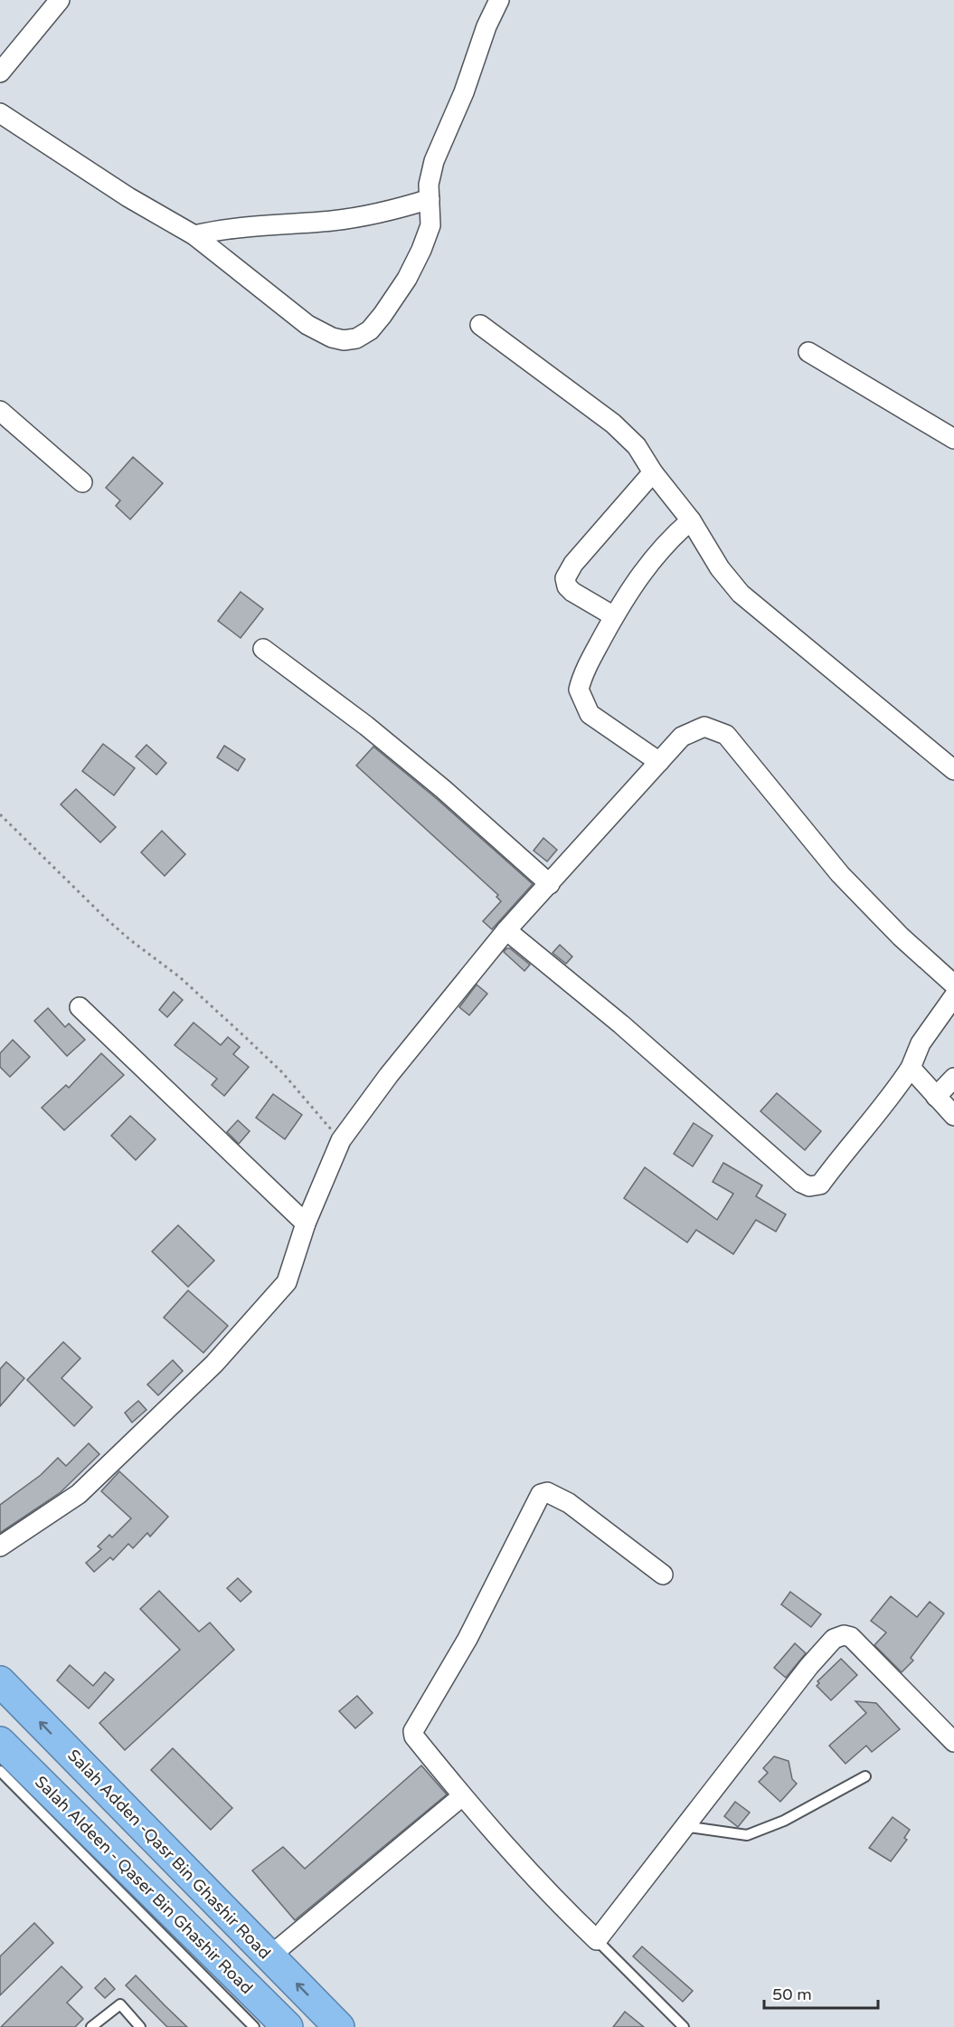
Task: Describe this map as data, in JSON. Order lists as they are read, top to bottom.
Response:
{
  "streets": {
    "highway": ["Salah Adden -Qasr Bin Ghashir Road", "Salah Aldeen - Qaser Bin Ghashir Road"]
  },
  "one_way": ["Salah Adden -Qasr Bin Ghashir Road"],
  "scale_bar": "50 m"
}
